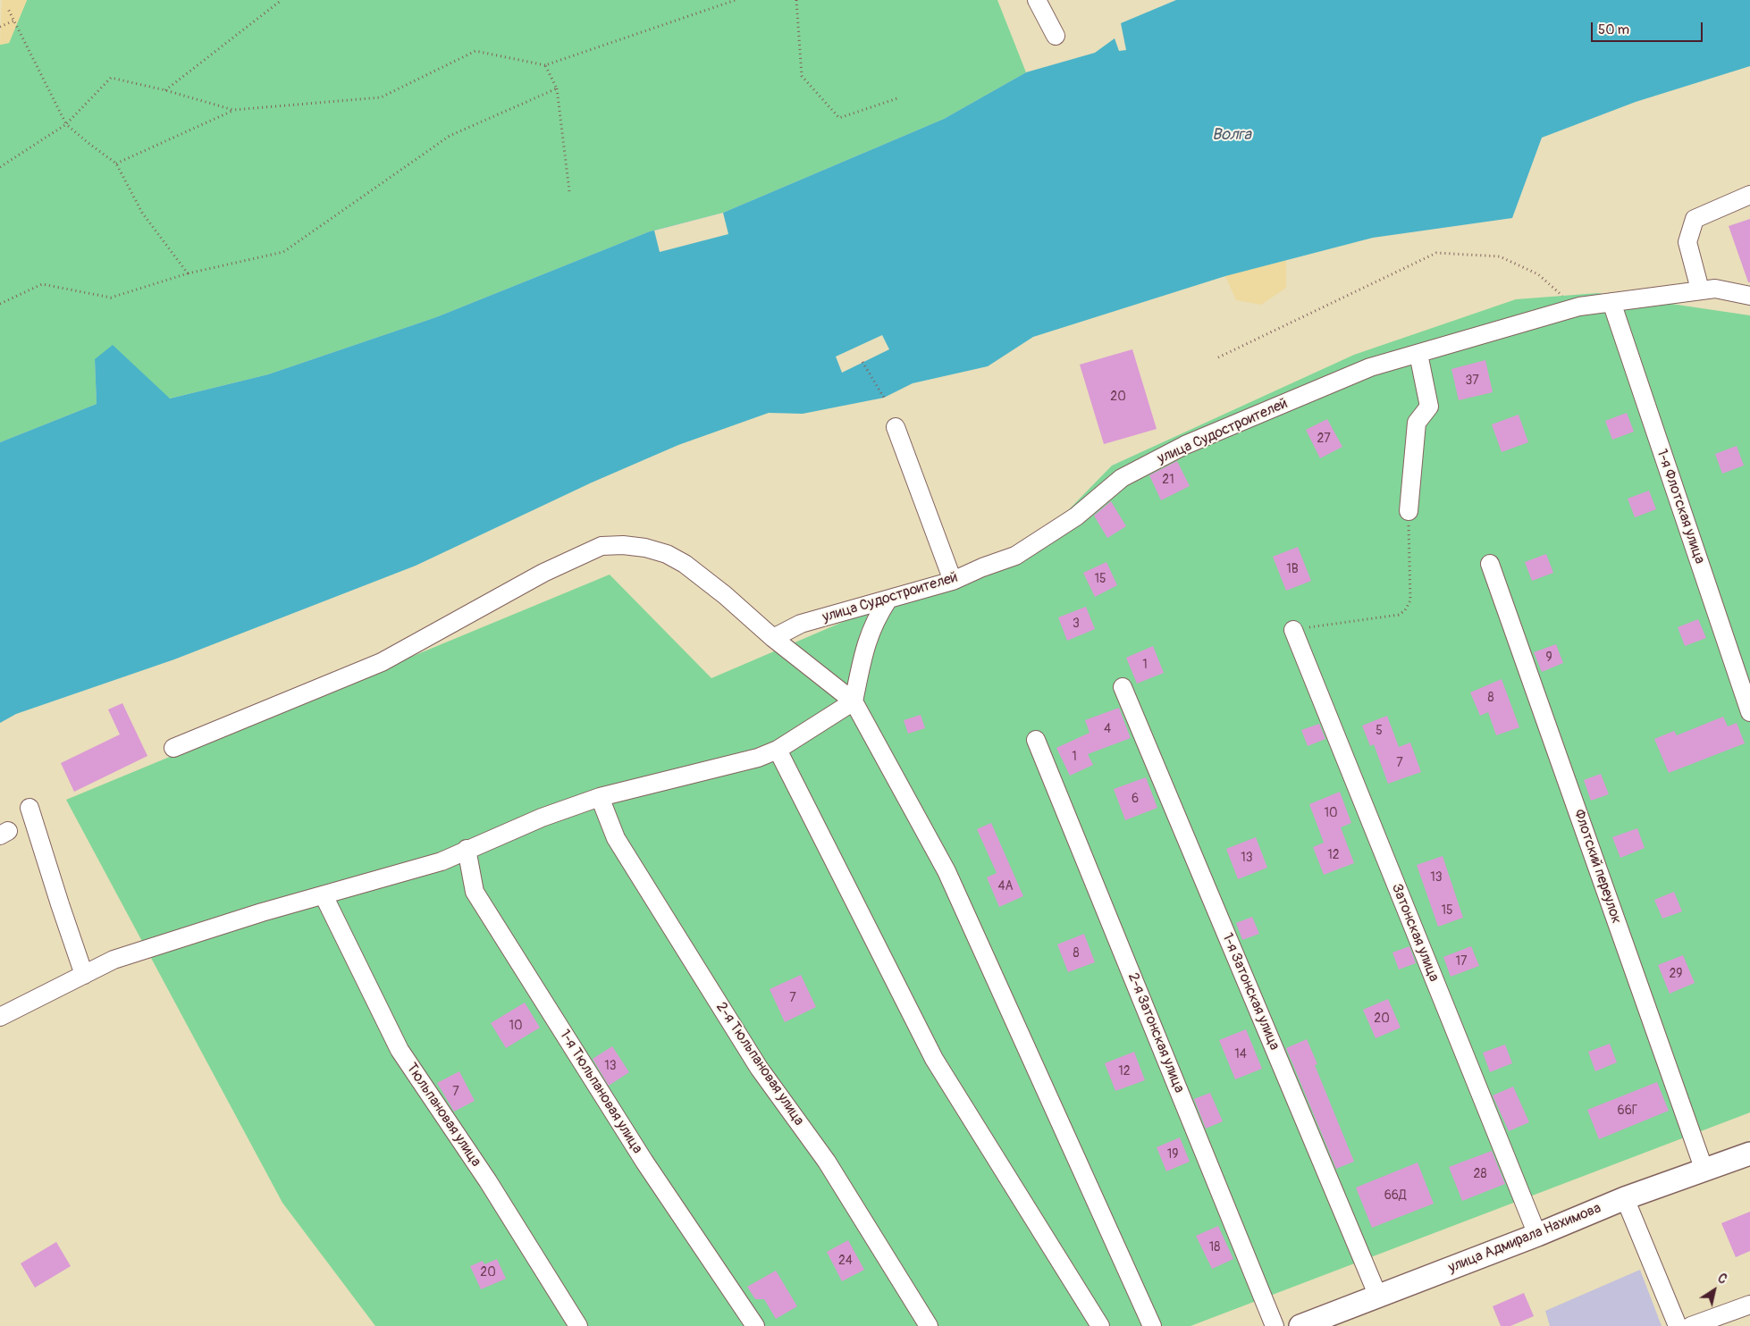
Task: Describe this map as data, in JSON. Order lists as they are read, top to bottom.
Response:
{
  "streets": {
    "main road": ["улица Адмирала Нахимова"],
    "street": [
      "улица Судостроителей",
      "1-я Флотская улица",
      "Флотский переулок",
      "Затонская улица",
      "1-я Затонская улица",
      "2-я Затонская улица",
      "2-я Тюльпановая улица",
      "1-я Тюльпановая улица",
      "Тюльпановая улица"
    ]
  },
  "crossings": [
    ["улица Судостроителей", "1-я Флотская улица"],
    ["Флотский переулок", "улица Адмирала Нахимова"],
    ["Затонская улица", "улица Адмирала Нахимова"],
    ["1-я Затонская улица", "улица Адмирала Нахимова"]
  ],
  "water": ["Волга"],
  "house_numbers": [
    "37",
    "20",
    "27",
    "21",
    "1В",
    "15",
    "3",
    "9",
    "1",
    "8",
    "4",
    "5",
    "1",
    "7",
    "6",
    "10",
    "12",
    "13",
    "13",
    "4А",
    "15",
    "8",
    "17",
    "29",
    "7",
    "20",
    "10",
    "14",
    "13",
    "12",
    "7",
    "66Г",
    "19",
    "28",
    "66Д",
    "18",
    "24",
    "20"
  ],
  "scale_bar": "50 m",
  "north": "top right"
}
